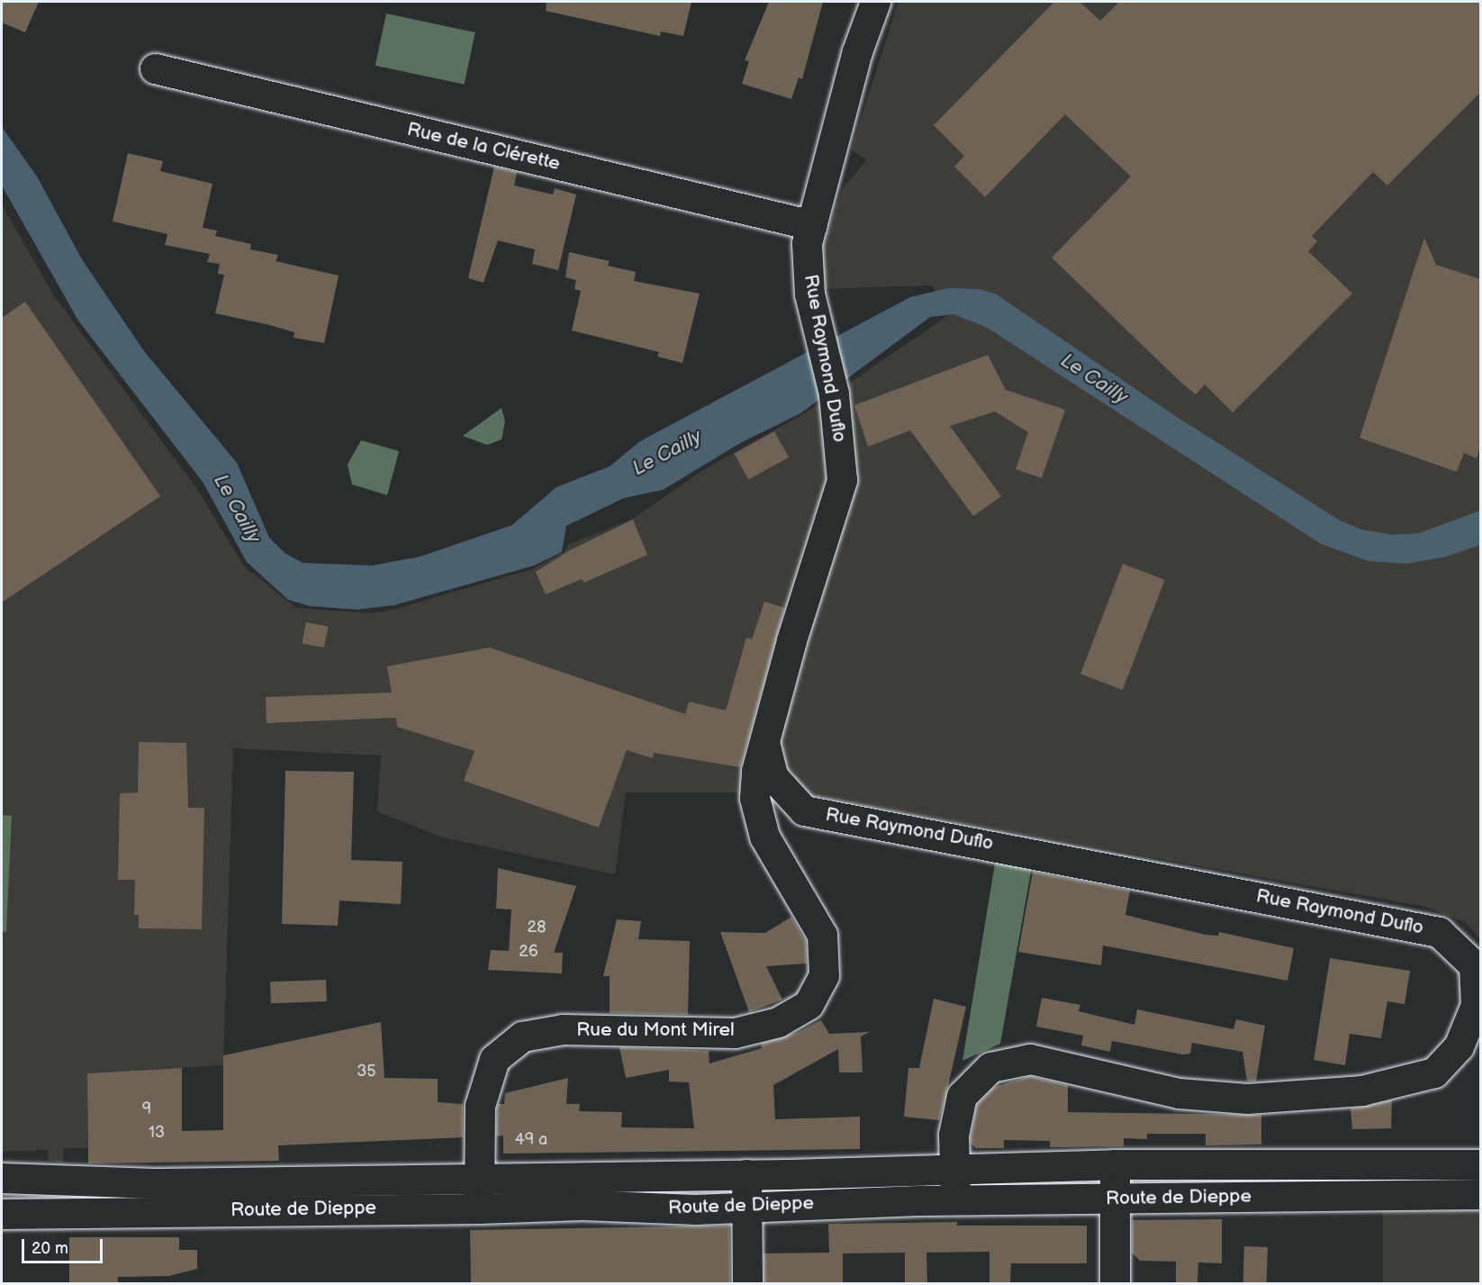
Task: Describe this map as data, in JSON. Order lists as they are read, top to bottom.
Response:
{
  "streets": {
    "street": [
      "Rue de la Clérette",
      "Rue Raymond Duflo",
      "Rue du Mont Mirel",
      "Route de Dieppe"
    ]
  },
  "crossings": [
    ["Rue de la Clérette", "Rue Raymond Duflo"],
    ["Rue Raymond Duflo", "Rue du Mont Mirel"],
    ["Rue Raymond Duflo", "Route de Dieppe"],
    ["Rue du Mont Mirel", "Route de Dieppe"]
  ],
  "water": ["Le Cailly"],
  "house_numbers": [
    "28",
    "26",
    "35",
    "9",
    "13",
    "49 a"
  ],
  "scale_bar": "20 m"
}
